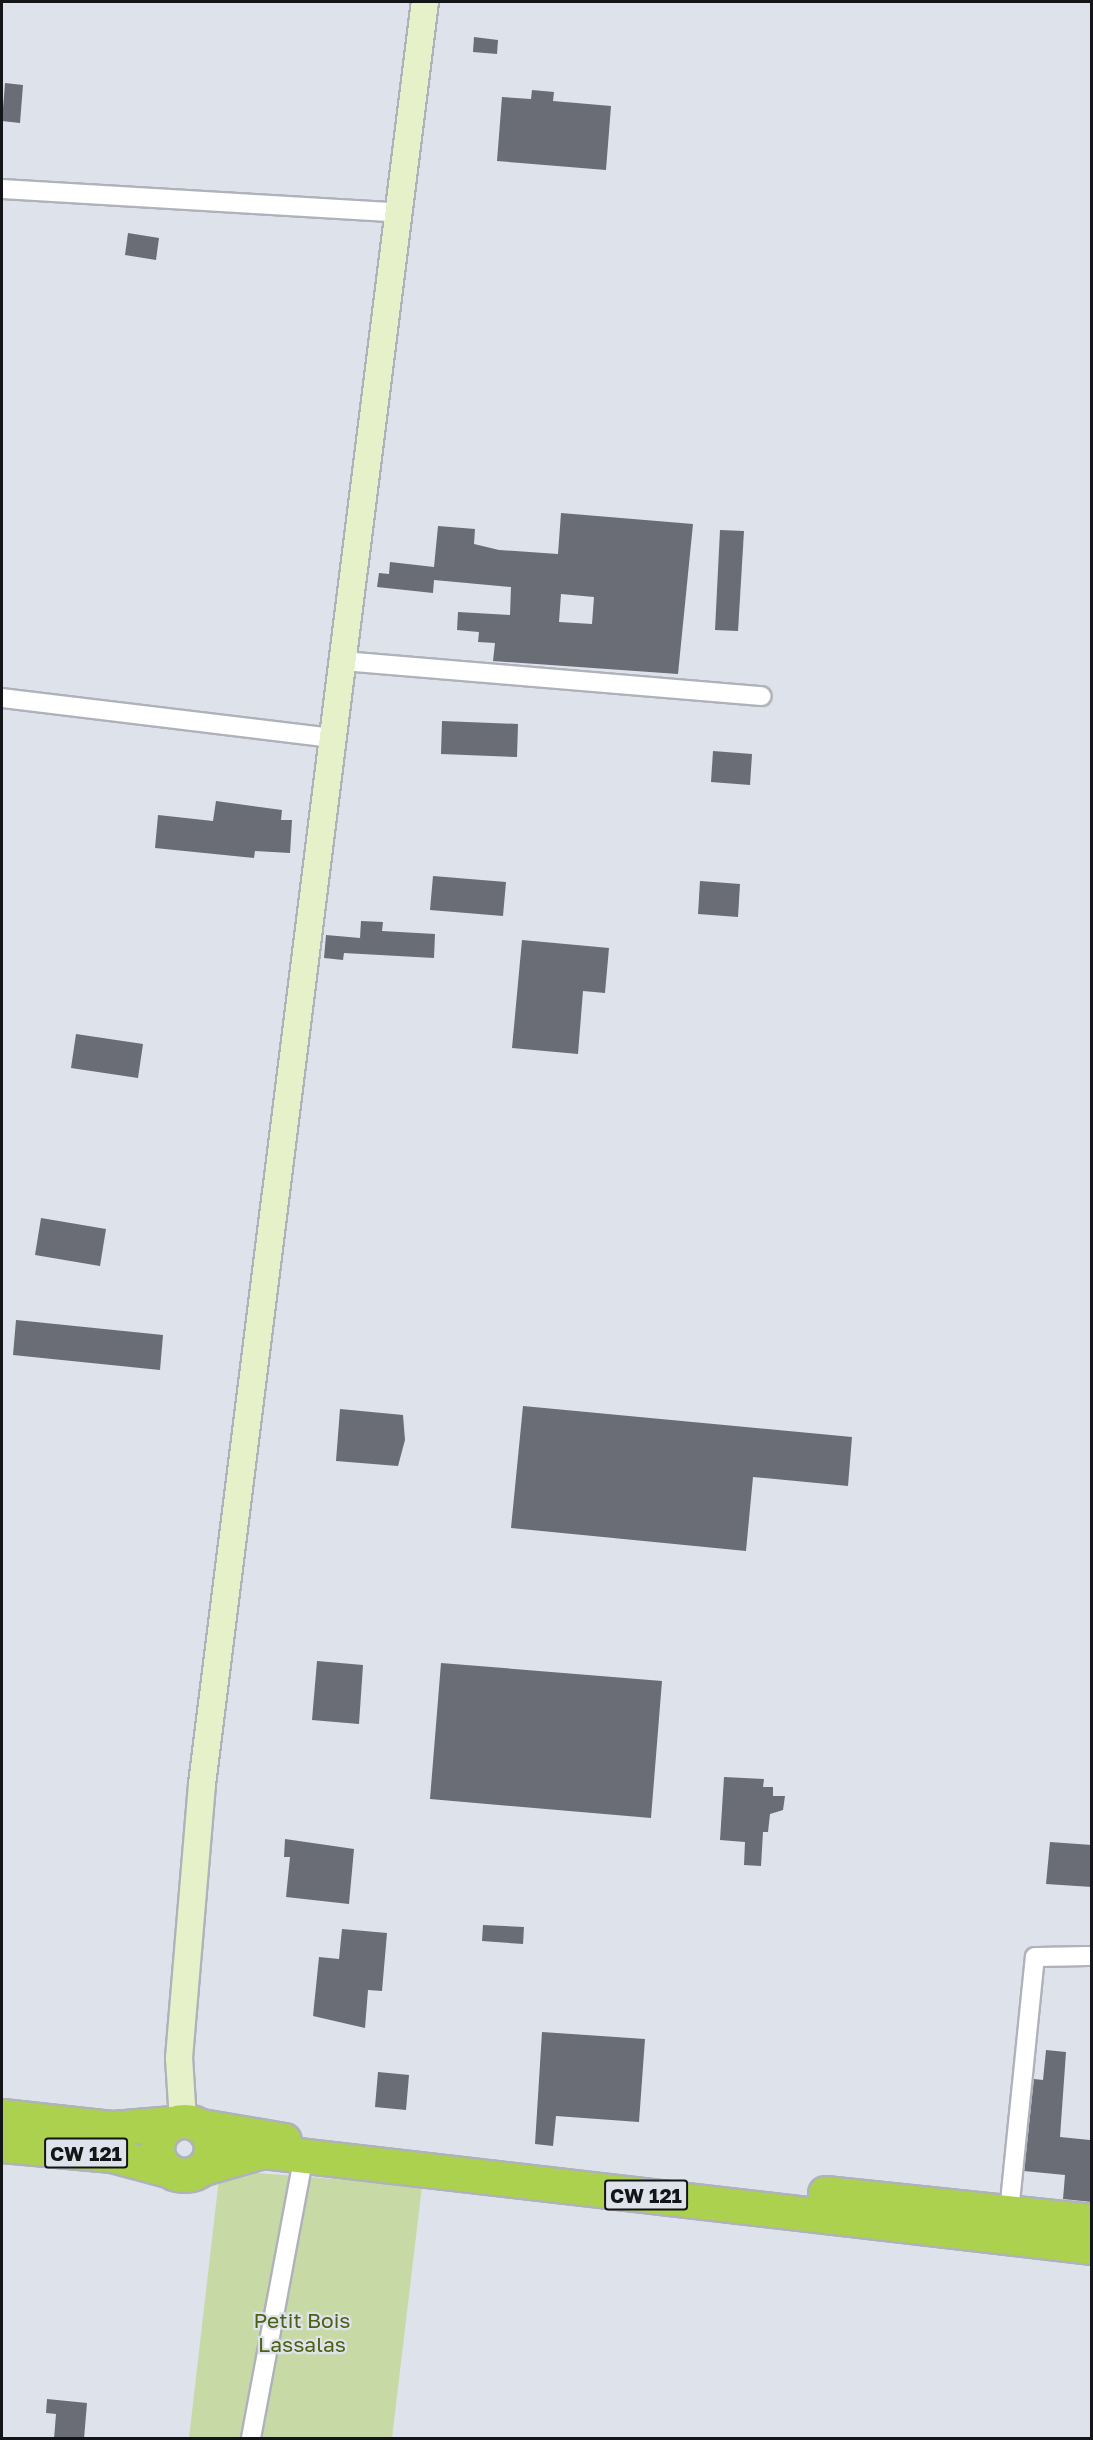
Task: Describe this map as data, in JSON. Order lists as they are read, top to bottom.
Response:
{
  "streets": {
    "highway": ["CW 121"]
  },
  "parks": ["Petit Bois Lassalas"]
}
